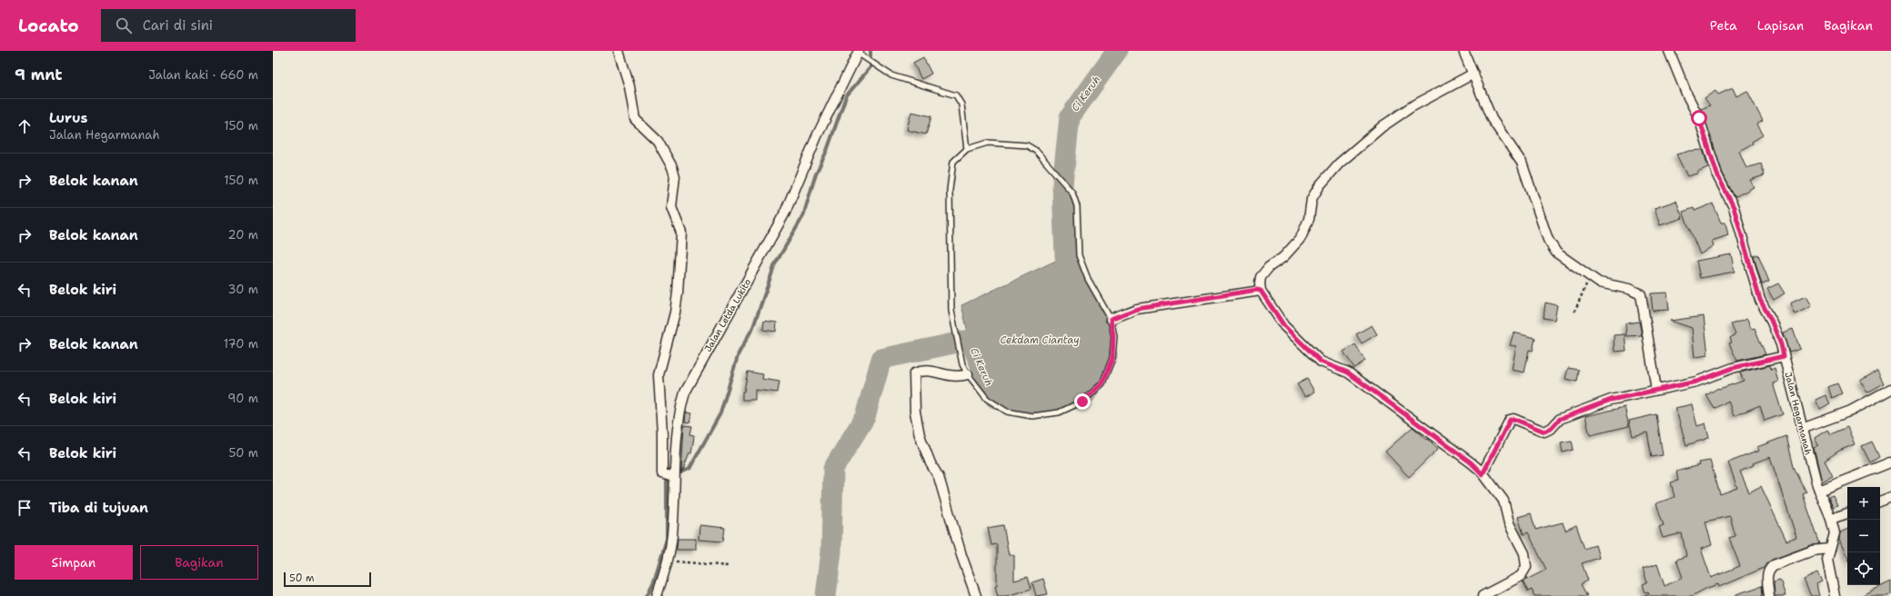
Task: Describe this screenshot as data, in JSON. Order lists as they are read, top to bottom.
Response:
{
  "streets": {
    "street": ["Jalan Letda Lukito", "Jalan Hegarmanah"]
  },
  "water": ["Ci Keruh", "Cekdam Ciantay"],
  "scale_bar": "50 m",
  "page": {
    "header": "Locato",
    "search": "Cari di sini",
    "nav": ["Peta", "Lapisan", "Bagikan"],
    "heading": ["9 mnt", "Jalan kaki · 660 m"],
    "list": [
      ["Lurus", "Jalan Hegarmanah", "150 m"],
      ["Belok kanan", "150 m"],
      ["Belok kanan", "20 m"],
      ["Belok kiri", "30 m"],
      ["Belok kanan", "170 m"],
      ["Belok kiri", "90 m"],
      ["Belok kiri", "50 m"],
      "Tiba di tujuan"
    ],
    "map_buttons": ["+", "−"],
    "buttons": ["Simpan", "Bagikan"],
    "scale": "50 m"
  }
}
